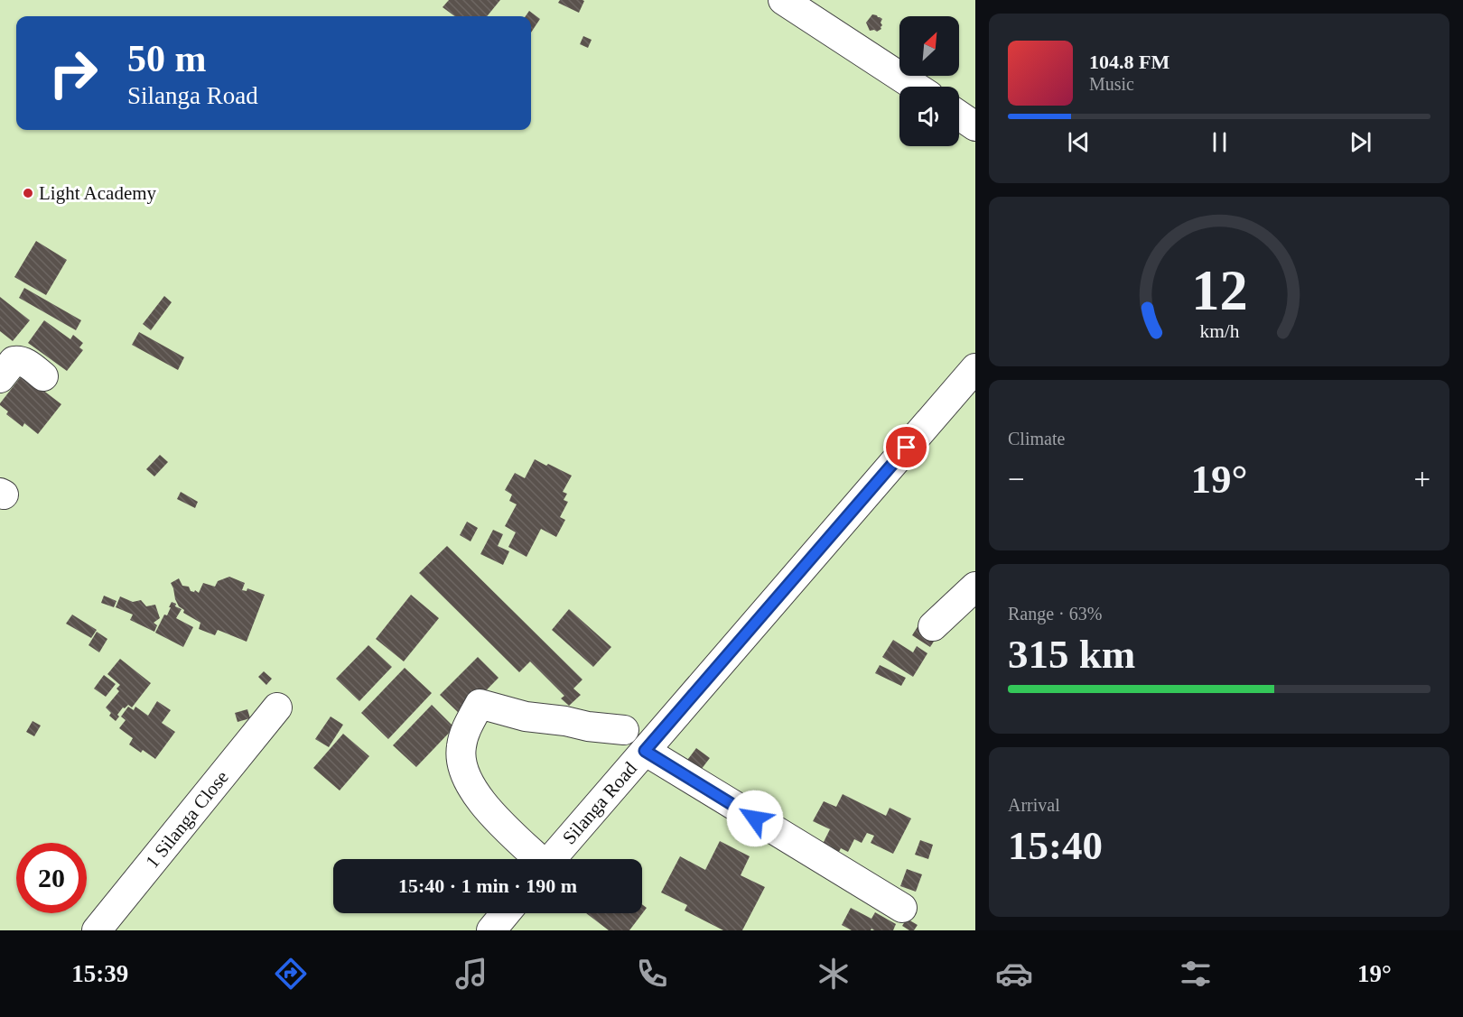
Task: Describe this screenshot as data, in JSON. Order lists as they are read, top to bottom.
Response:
{
  "streets": {
    "street": ["Silanga Road", "1 Silanga Close"]
  },
  "places": ["Light Academy"],
  "north": "top right",
  "page": {
    "turn": ["50 m", "Silanga Road"],
    "song": ["104.8 FM", "Music"],
    "tile": [
      "Climate",
      ["Range · 63%", "315 km"],
      ["Arrival", "15:40"]
    ],
    "heat": ["−", "19°", "+"],
    "limit": "20",
    "trip": "15:40 · 1 min · 190 m",
    "tabs": ["15:39", "19°"],
    "gauge": ["12", "km/h"]
  }
}
